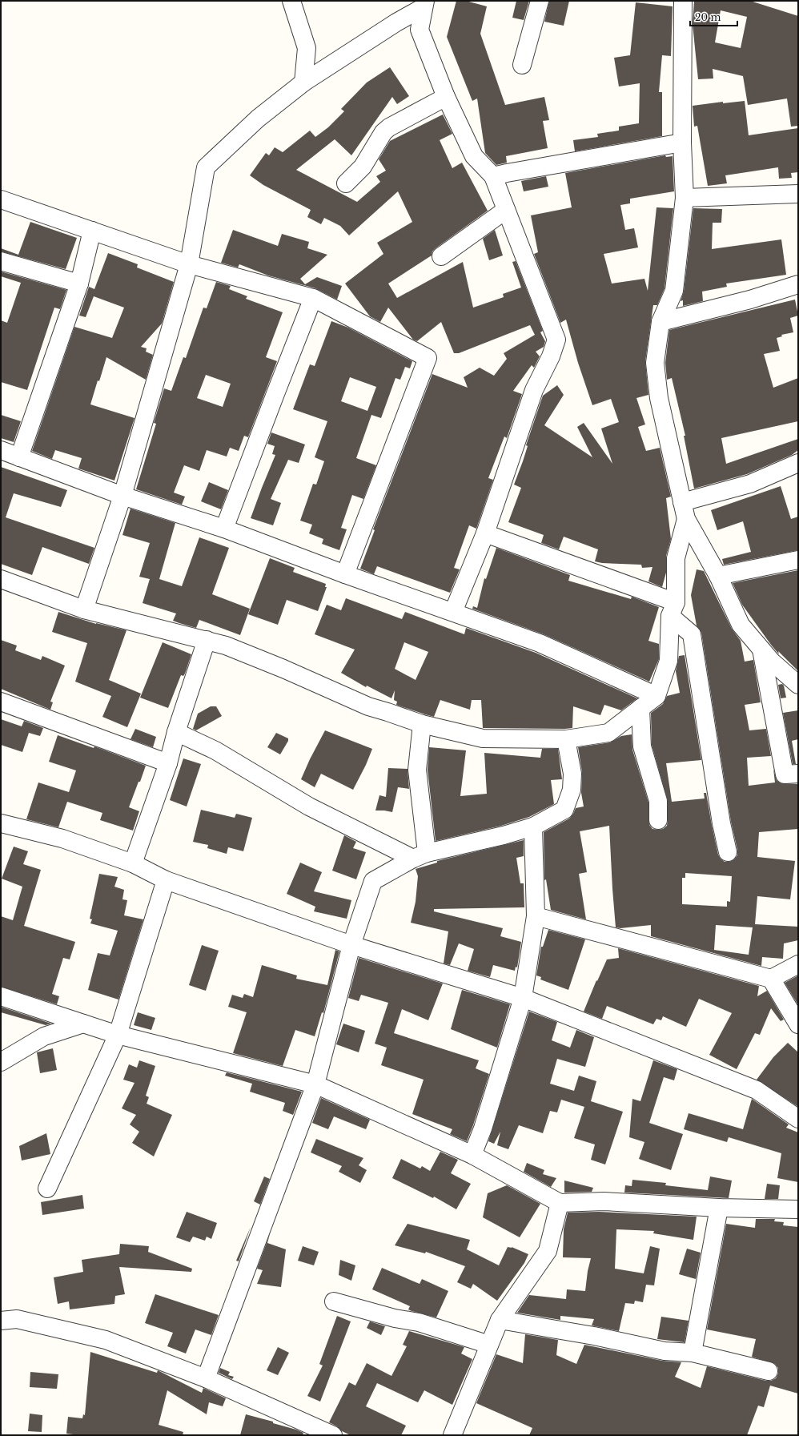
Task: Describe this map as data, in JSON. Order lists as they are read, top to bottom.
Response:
{
  "scale_bar": "20 m"
}
